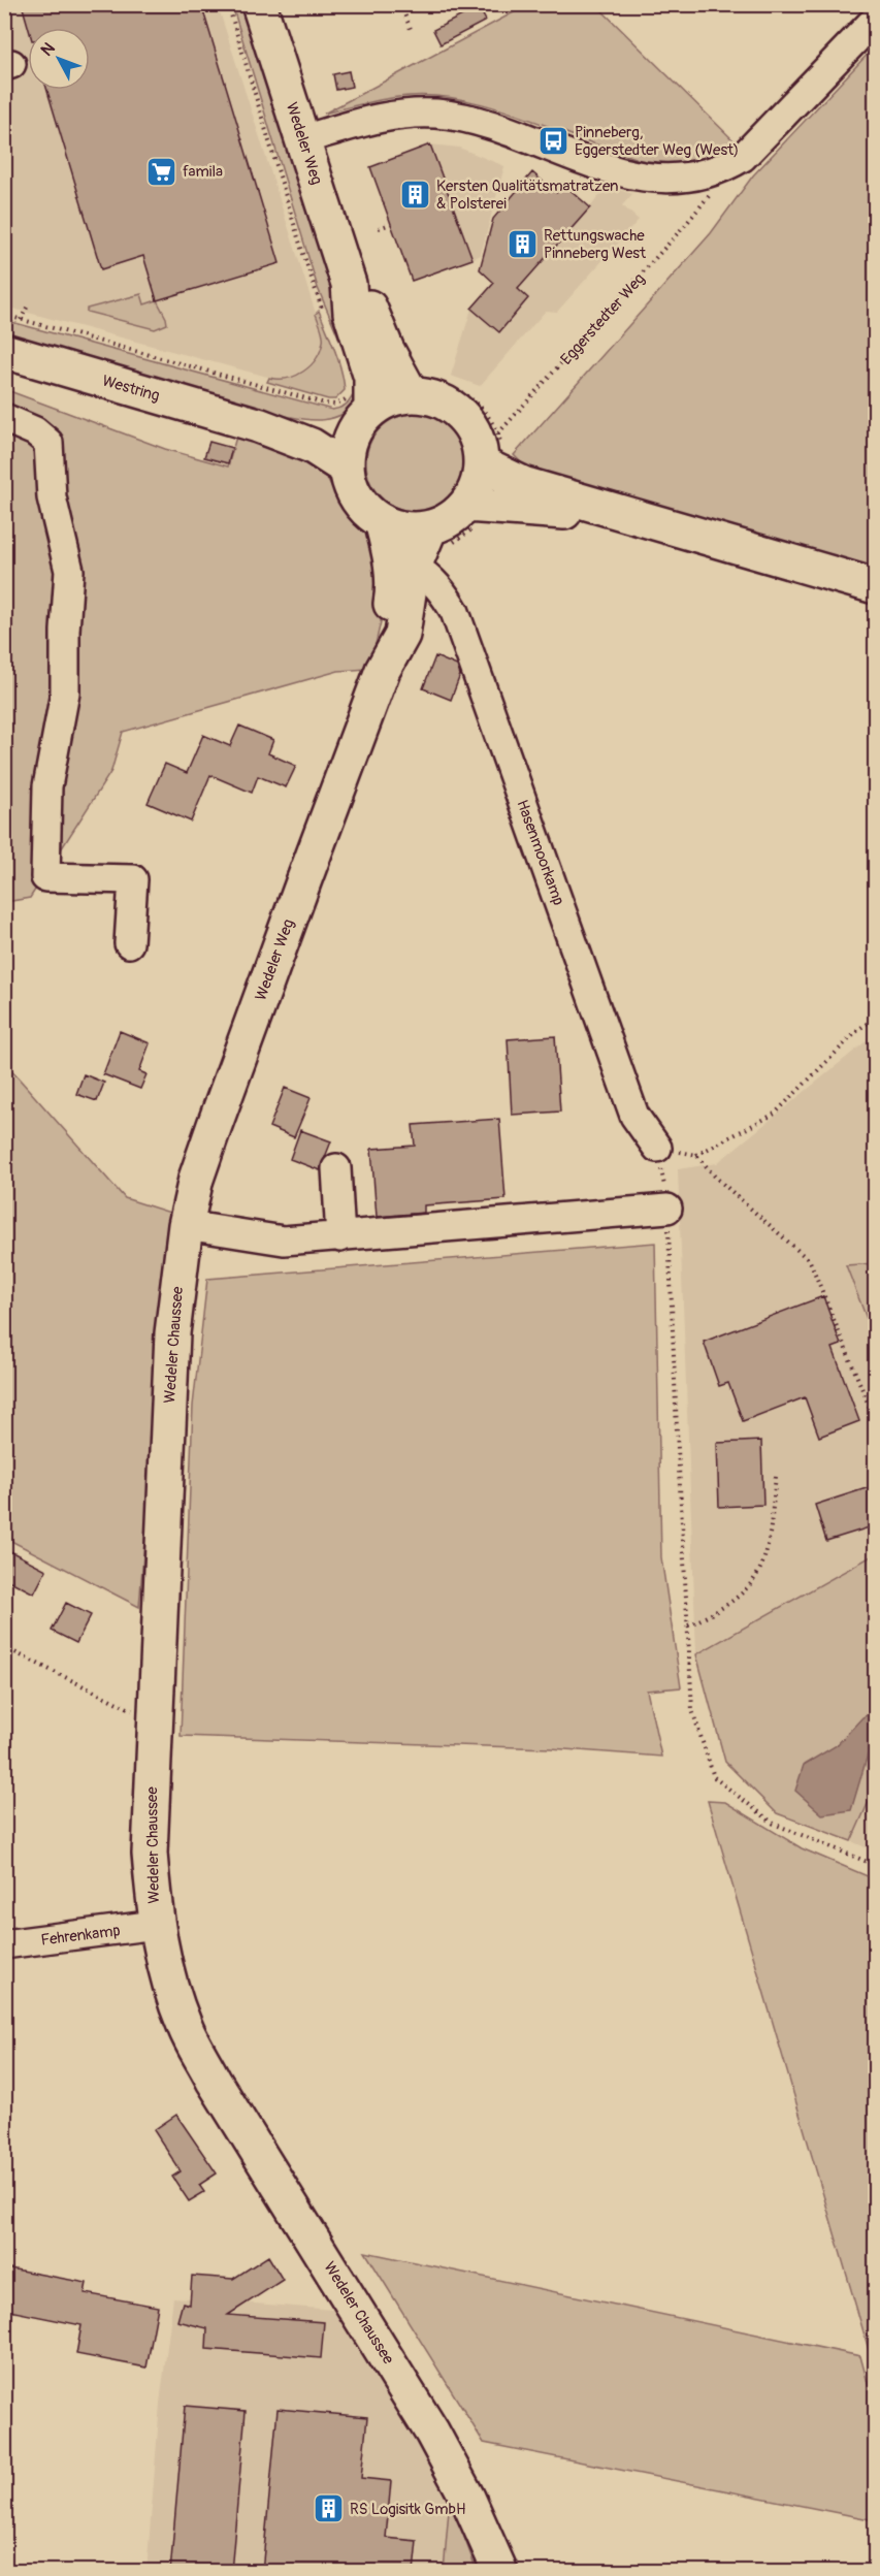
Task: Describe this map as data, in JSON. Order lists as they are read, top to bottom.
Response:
{
  "streets": {
    "main road": ["Wedeler Weg", "Westring", "Wedeler Chaussee"],
    "street": ["Hasenmoorkamp", "Fehrenkamp"],
    "path": ["Eggerstedter Weg"]
  },
  "crossings": [
    ["Wedeler Weg", "Eggerstedter Weg"],
    ["Wedeler Weg", "Westring"],
    ["Wedeler Weg", "Hasenmoorkamp"],
    ["Wedeler Weg", "Wedeler Chaussee"],
    ["Eggerstedter Weg", "Westring"],
    ["Wedeler Chaussee", "Fehrenkamp"]
  ],
  "places": {
    "bus stop": ["Pinneberg, Eggerstedter Weg (West)"],
    "supermarket": ["famila"],
    "building": ["Kersten Qualitätsmatratzen & Polsterei", "Rettungswache Pinneberg West", "RS Logisitk GmbH"]
  },
  "north": "top left"
}
